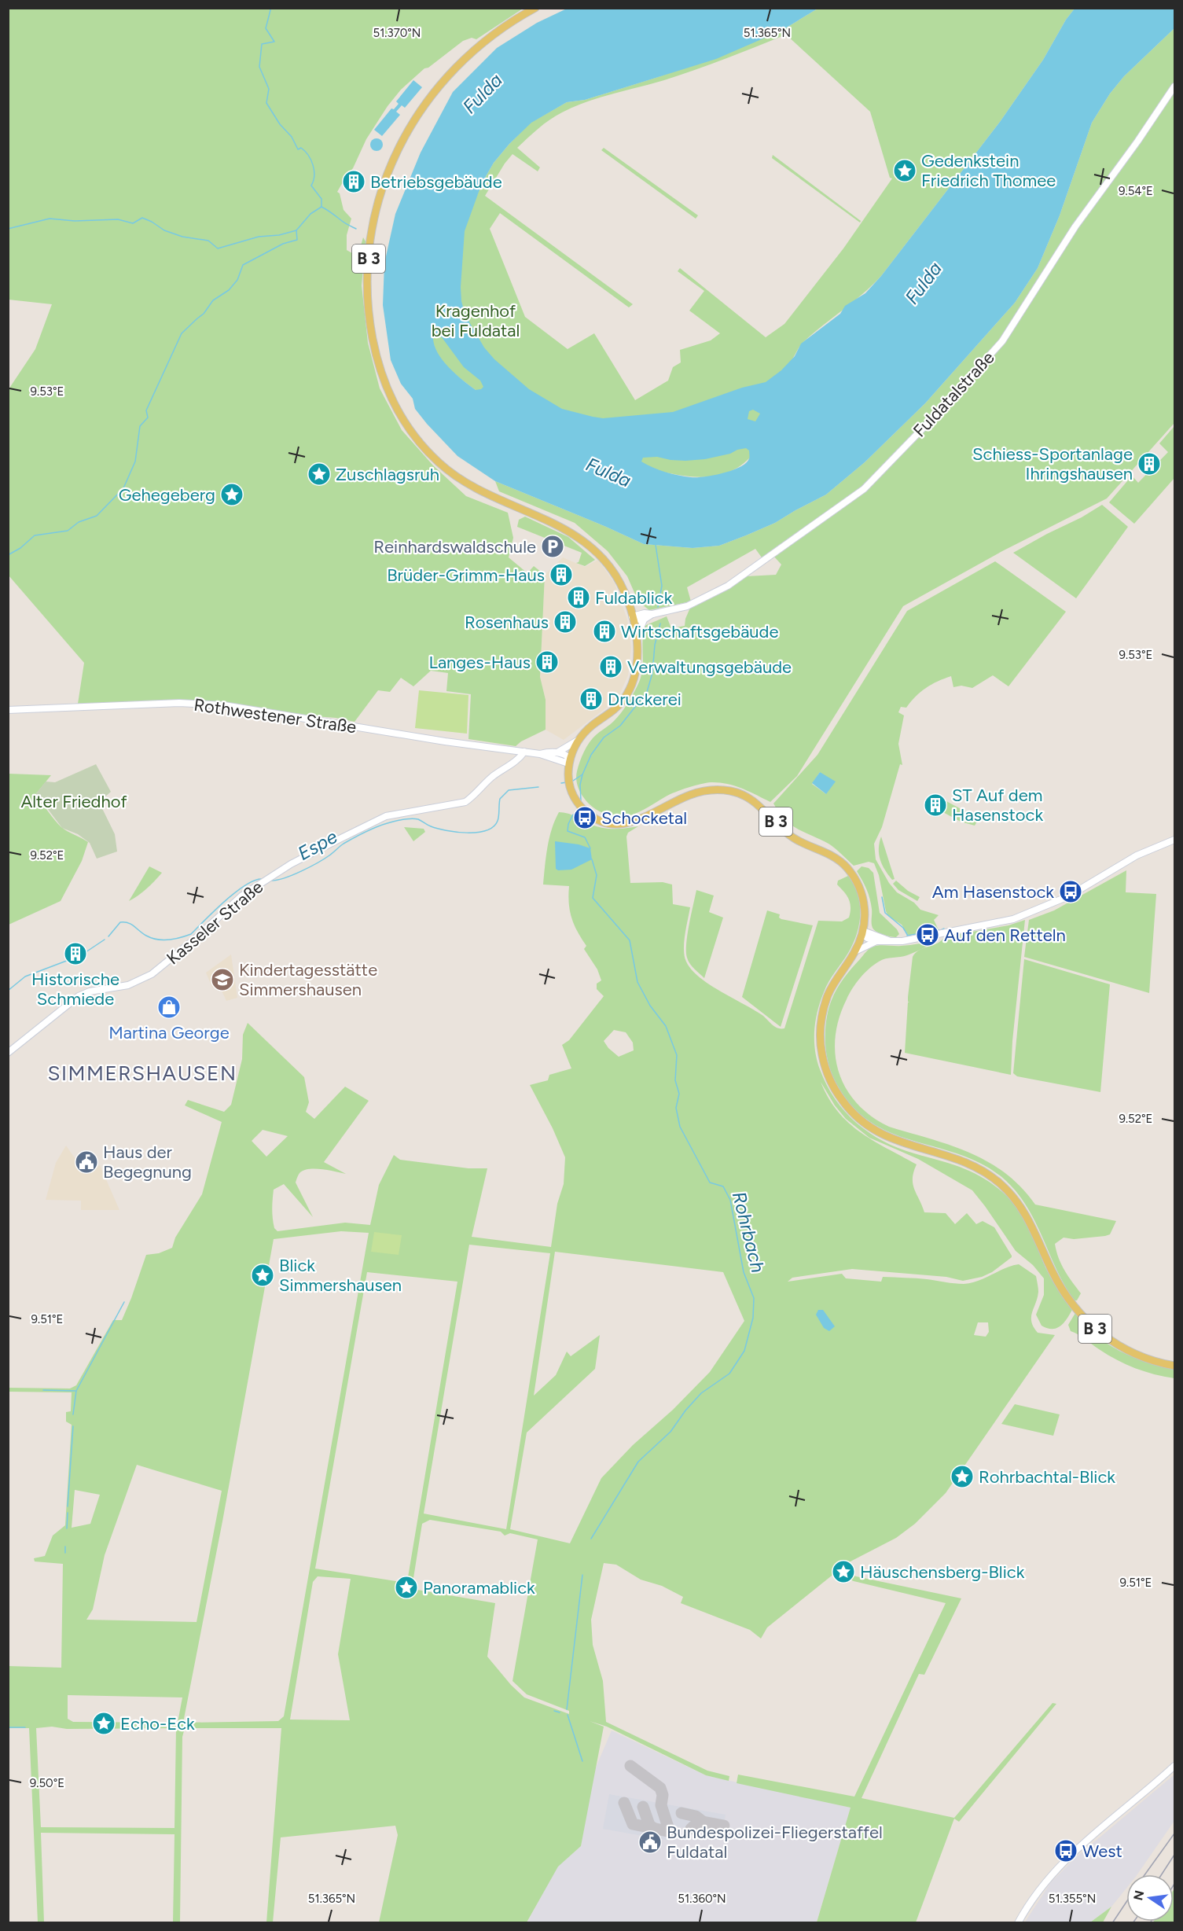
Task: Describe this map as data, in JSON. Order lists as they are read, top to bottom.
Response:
{
  "streets": {
    "main road": [
      "B 3",
      "Fuldatalstraße",
      "Rothwestener Straße",
      "Kasseler Straße"
    ]
  },
  "crossings": [
    ["B 3", "Fuldatalstraße"],
    ["B 3", "Rothwestener Straße"],
    ["Rothwestener Straße", "Kasseler Straße"]
  ],
  "districts": ["SIMMERSHAUSEN"],
  "water": ["Fulda", "Espe", "Rohrbach"],
  "parks": ["Kragenhof bei Fuldatal", "Alter Friedhof"],
  "places": {
    "place": [
      "Gedenkstein Friedrich Thomee",
      "Zuschlagsruh",
      "Gehegeberg",
      "Blick Simmershausen",
      "Rohrbachtal-Blick",
      "Häuschensberg-Blick",
      "Panoramablick",
      "Echo-Eck"
    ],
    "building": [
      "Betriebsgebäude",
      "Schiess-Sportanlage Ihringshausen",
      "Brüder-Grimm-Haus",
      "Fuldablick",
      "Rosenhaus",
      "Wirtschaftsgebäude",
      "Langes-Haus",
      "Verwaltungsgebäude",
      "Druckerei",
      "ST Auf dem Hasenstock",
      "Historische Schmiede"
    ],
    "parking": ["Reinhardswaldschule"],
    "bus stop": [
      "Schocketal",
      "Am Hasenstock",
      "Auf den Retteln",
      "West"
    ],
    "school or university": ["Kindertagesstätte Simmershausen"],
    "shop": ["Martina George"],
    "public building": ["Haus der Begegnung", "Bundespolizei-Fliegerstaffel Fuldatal"]
  },
  "north": "left",
  "coordinates": [
    "51.370°N",
    "51.365°N",
    "9.54°E",
    "9.53°E",
    "9.52°E",
    "9.51°E",
    "9.50°E",
    "51.360°N",
    "51.355°N"
  ]
}
